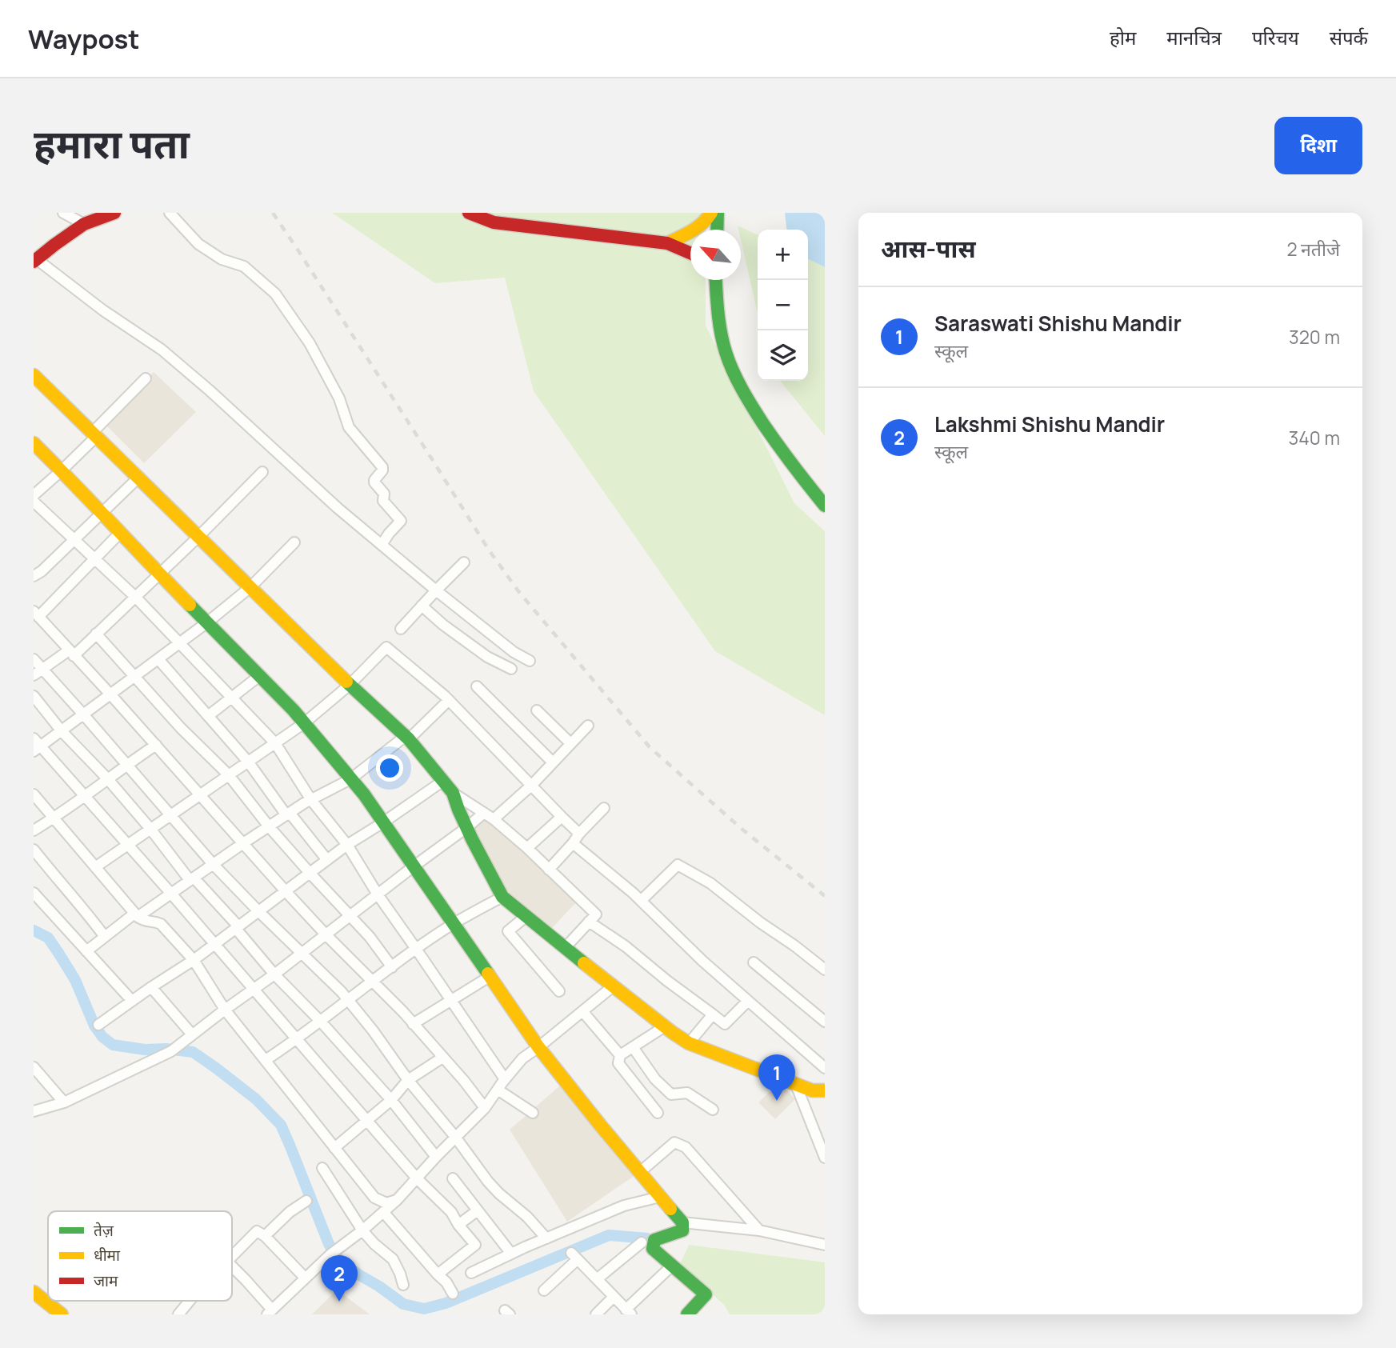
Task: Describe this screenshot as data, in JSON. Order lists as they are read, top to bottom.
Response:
{
  "legend": ["तेज़", "धीमा", "जाम"],
  "north": "top left",
  "page": {
    "header": "Waypost",
    "nav": [
      "होम",
      "मानचित्र",
      "परिचय",
      "संपर्क"
    ],
    "title": "हमारा पता",
    "buttons": "दिशा",
    "heading": ["आस-पास", "2 नतीजे"],
    "map_buttons": ["+", "−"],
    "list": [
      {
        "mark": "1",
        "name": "Saraswati Shishu Mandir",
        "note": "स्कूल",
        "value": "320 m"
      },
      {
        "mark": "2",
        "name": "Lakshmi Shishu Mandir",
        "note": "स्कूल",
        "value": "340 m"
      }
    ],
    "pins": ["1", "2"]
  }
}
